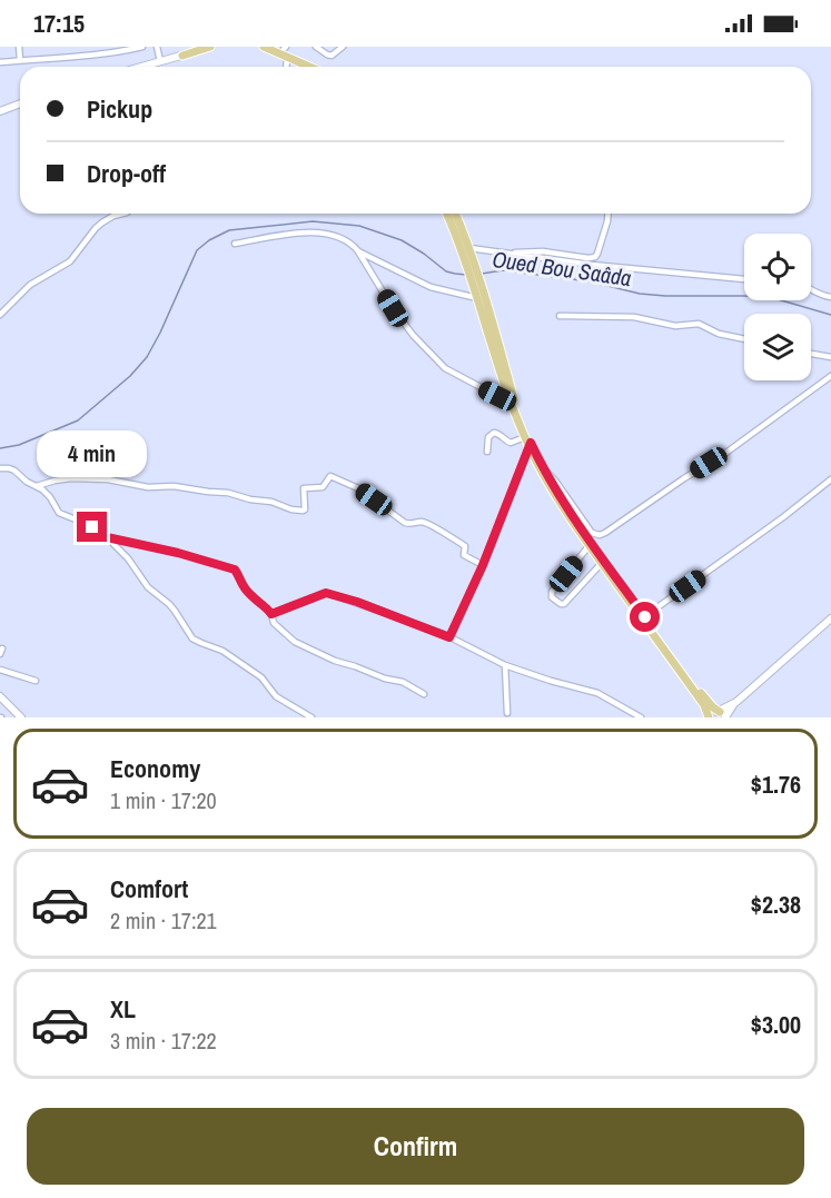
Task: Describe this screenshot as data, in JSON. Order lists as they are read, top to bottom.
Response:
{
  "water": ["Oued Bou Saâda"],
  "page": {
    "status": "17:15",
    "banner": ["Pickup", "Drop-off"],
    "bubble": "4 min",
    "list": [
      {
        "name": "Economy",
        "note": "1 min · 17:20",
        "value": "$1.76"
      },
      {
        "name": "Comfort",
        "note": "2 min · 17:21",
        "value": "$2.38"
      },
      {
        "name": "XL",
        "note": "3 min · 17:22",
        "value": "$3.00"
      }
    ],
    "buttons": "Confirm"
  }
}
